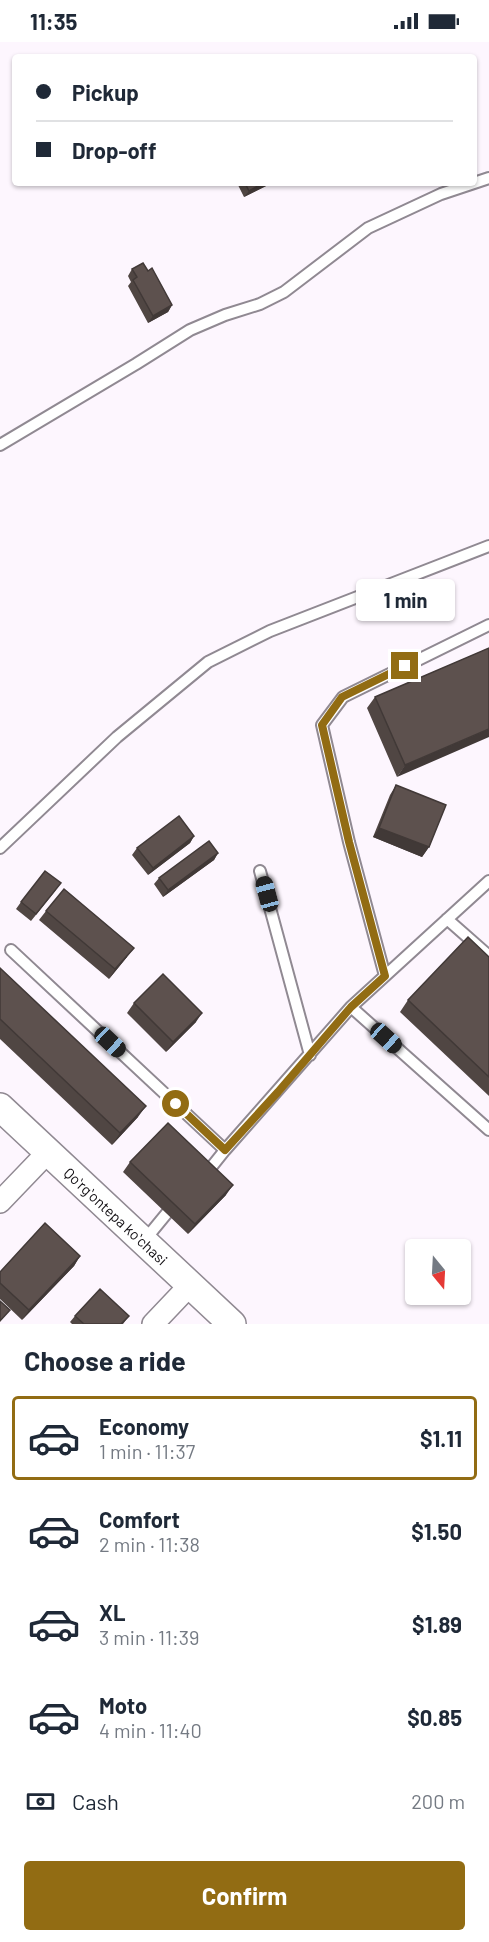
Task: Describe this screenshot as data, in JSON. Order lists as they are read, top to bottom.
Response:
{
  "streets": {
    "street": ["Qoʻrgʻontepa koʻchasi"]
  },
  "north": "bottom",
  "page": {
    "status": "11:35",
    "banner": ["Pickup", "Drop-off"],
    "bubble": "1 min",
    "heading": "Choose a ride",
    "list": [
      {
        "name": "Economy",
        "note": "1 min · 11:37",
        "value": "$1.11"
      },
      {
        "name": "Comfort",
        "note": "2 min · 11:38",
        "value": "$1.50"
      },
      {
        "name": "XL",
        "note": "3 min · 11:39",
        "value": "$1.89"
      },
      {
        "name": "Moto",
        "note": "4 min · 11:40",
        "value": "$0.85"
      }
    ],
    "pay": ["Cash", "200 m"],
    "buttons": "Confirm"
  }
}
